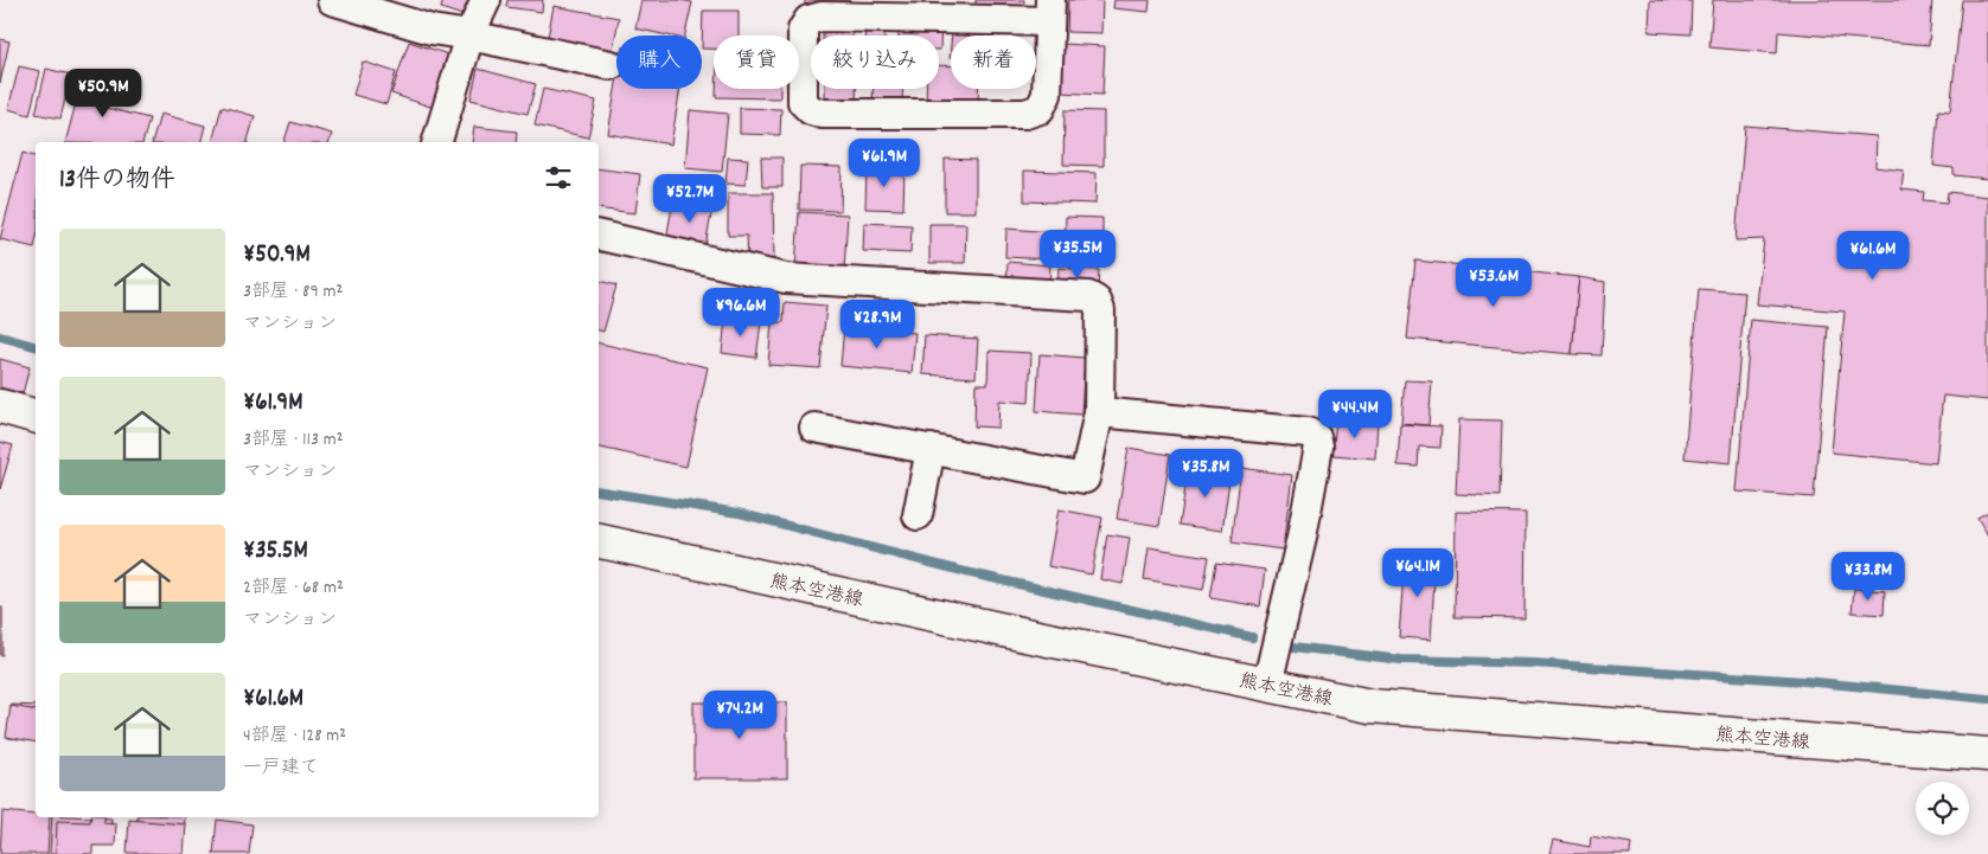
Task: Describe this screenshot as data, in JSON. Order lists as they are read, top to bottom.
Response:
{
  "streets": {
    "main road": ["熊本空港線"]
  },
  "page": {
    "chip": [
      "購入",
      "賃貸",
      "絞り込み",
      "新着"
    ],
    "price": [
      "¥50.9M",
      "¥61.9M",
      "¥52.7M",
      "¥35.5M",
      "¥61.6M",
      "¥53.6M",
      "¥96.6M",
      "¥28.9M",
      "¥44.4M",
      "¥35.8M",
      "¥64.1M",
      "¥33.8M",
      "¥74.2M"
    ],
    "heading": "13件の物件",
    "list": [
      {
        "name": "¥50.9M",
        "note": "3部屋 · 89 m² · マンション"
      },
      {
        "name": "¥61.9M",
        "note": "3部屋 · 113 m² · マンション"
      },
      {
        "name": "¥35.5M",
        "note": "2部屋 · 68 m² · マンション"
      },
      {
        "name": "¥61.6M",
        "note": "4部屋 · 128 m² · 一戸建て"
      }
    ]
  }
}
